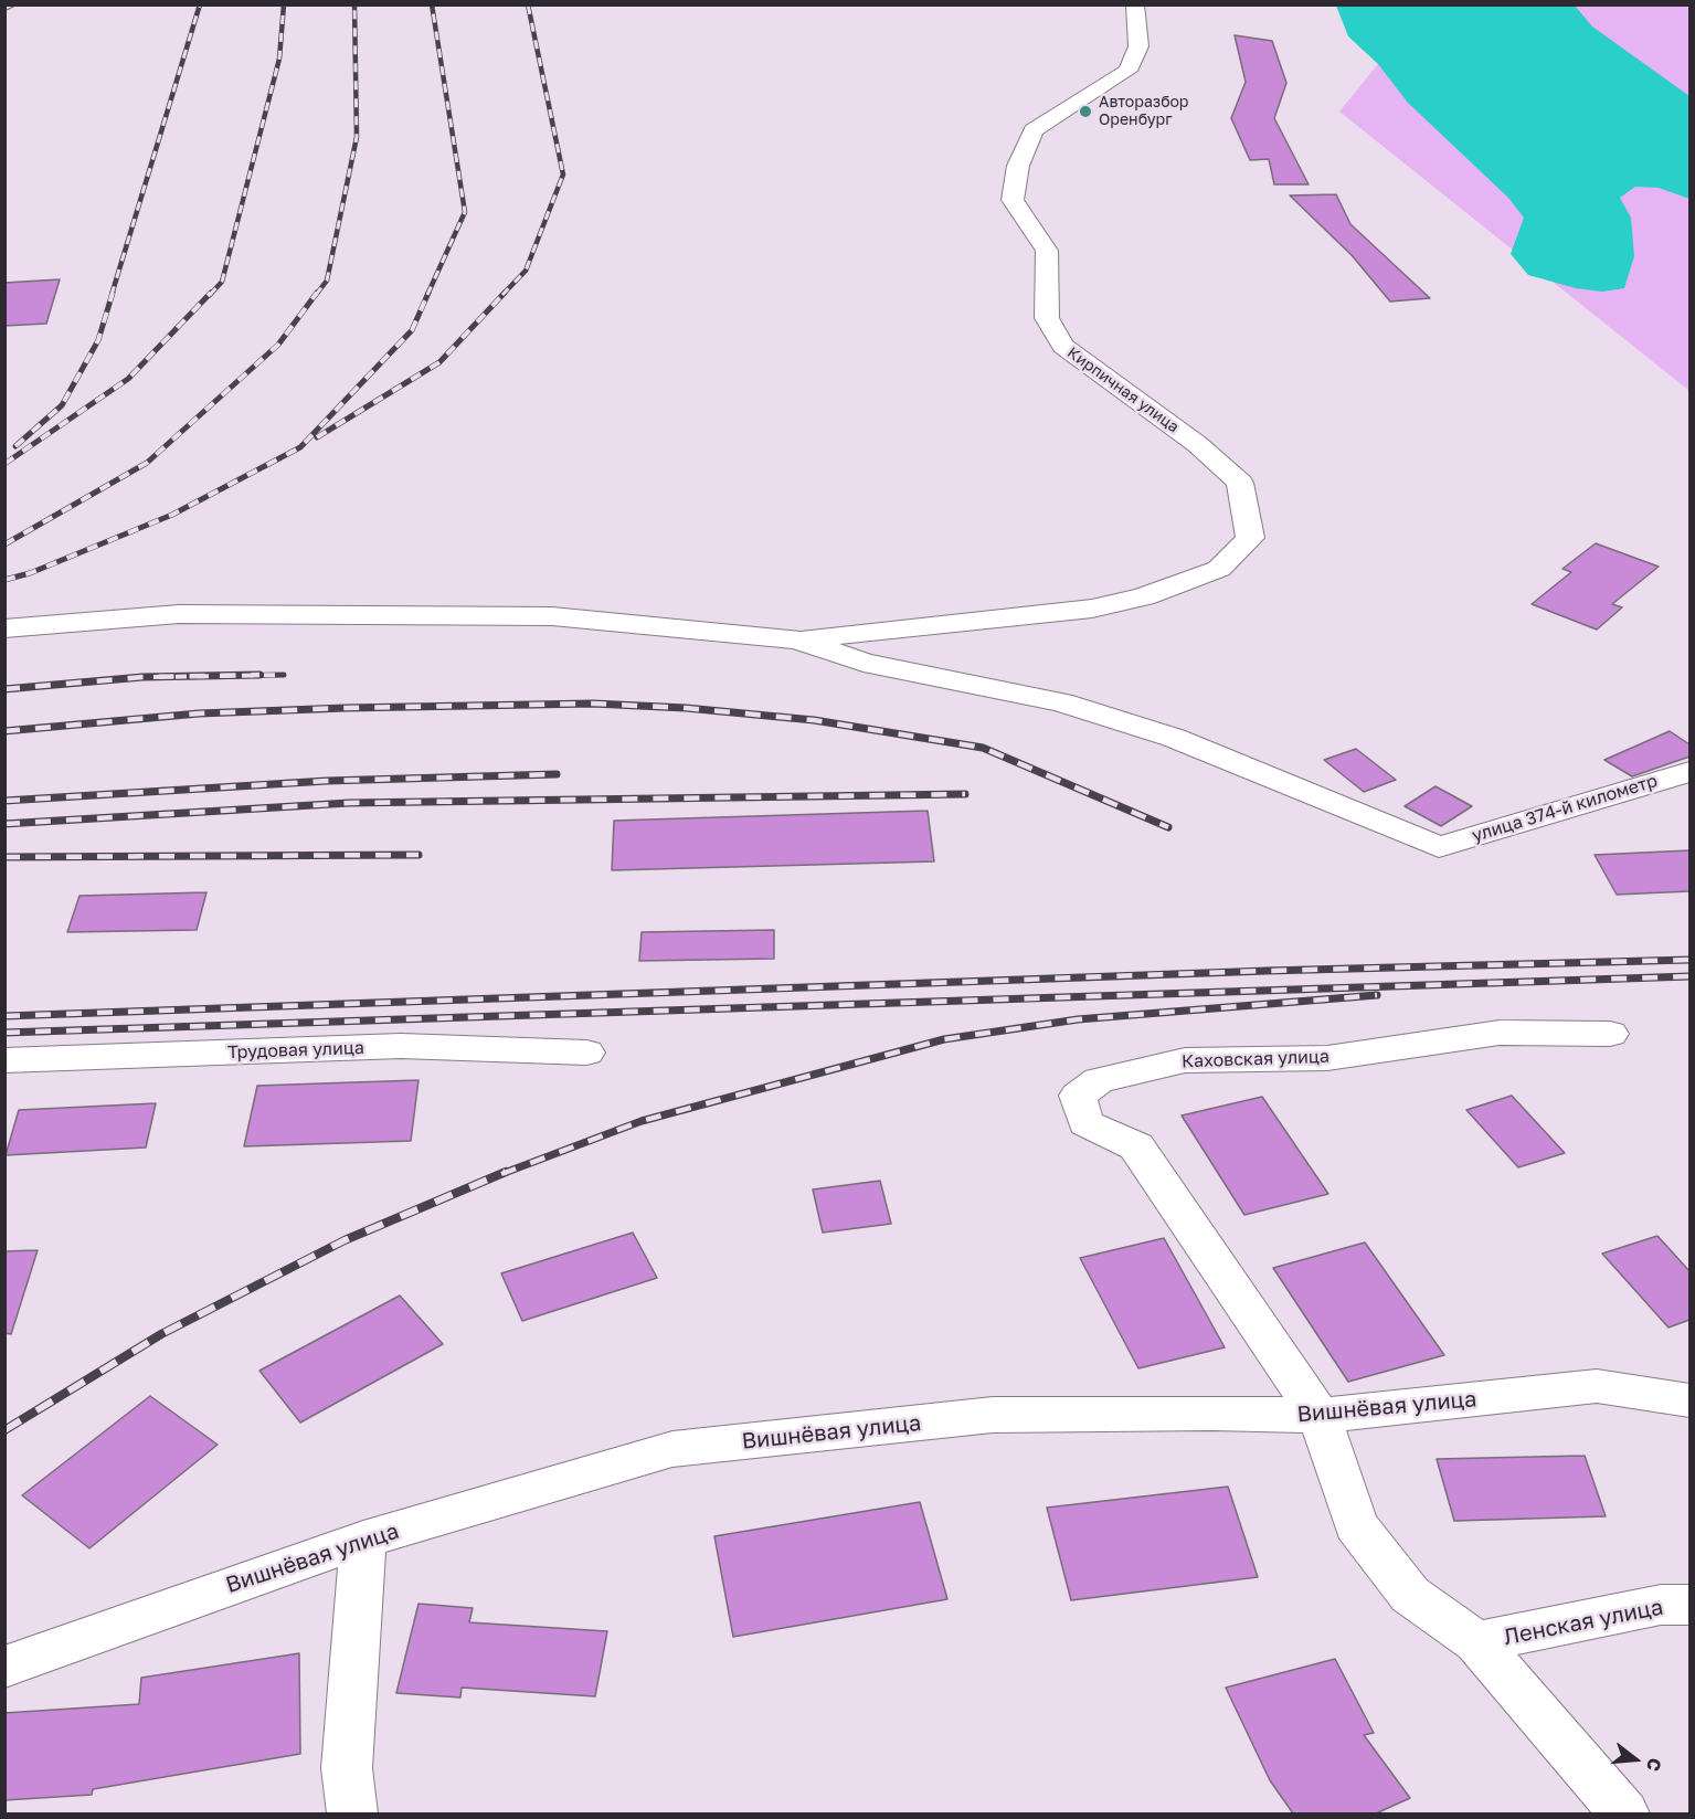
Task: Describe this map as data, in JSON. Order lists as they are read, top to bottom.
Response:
{
  "streets": {
    "street": [
      "Кирпичная улица",
      "улица 374-й километр",
      "Трудовая улица",
      "Каховская улица",
      "Вишнёвая улица",
      "Ленская улица"
    ]
  },
  "crossings": [
    ["Кирпичная улица", "улица 374-й километр"],
    ["Каховская улица", "Вишнёвая улица"]
  ],
  "places": ["Авторазбор Оренбург"],
  "north": "right"
}
